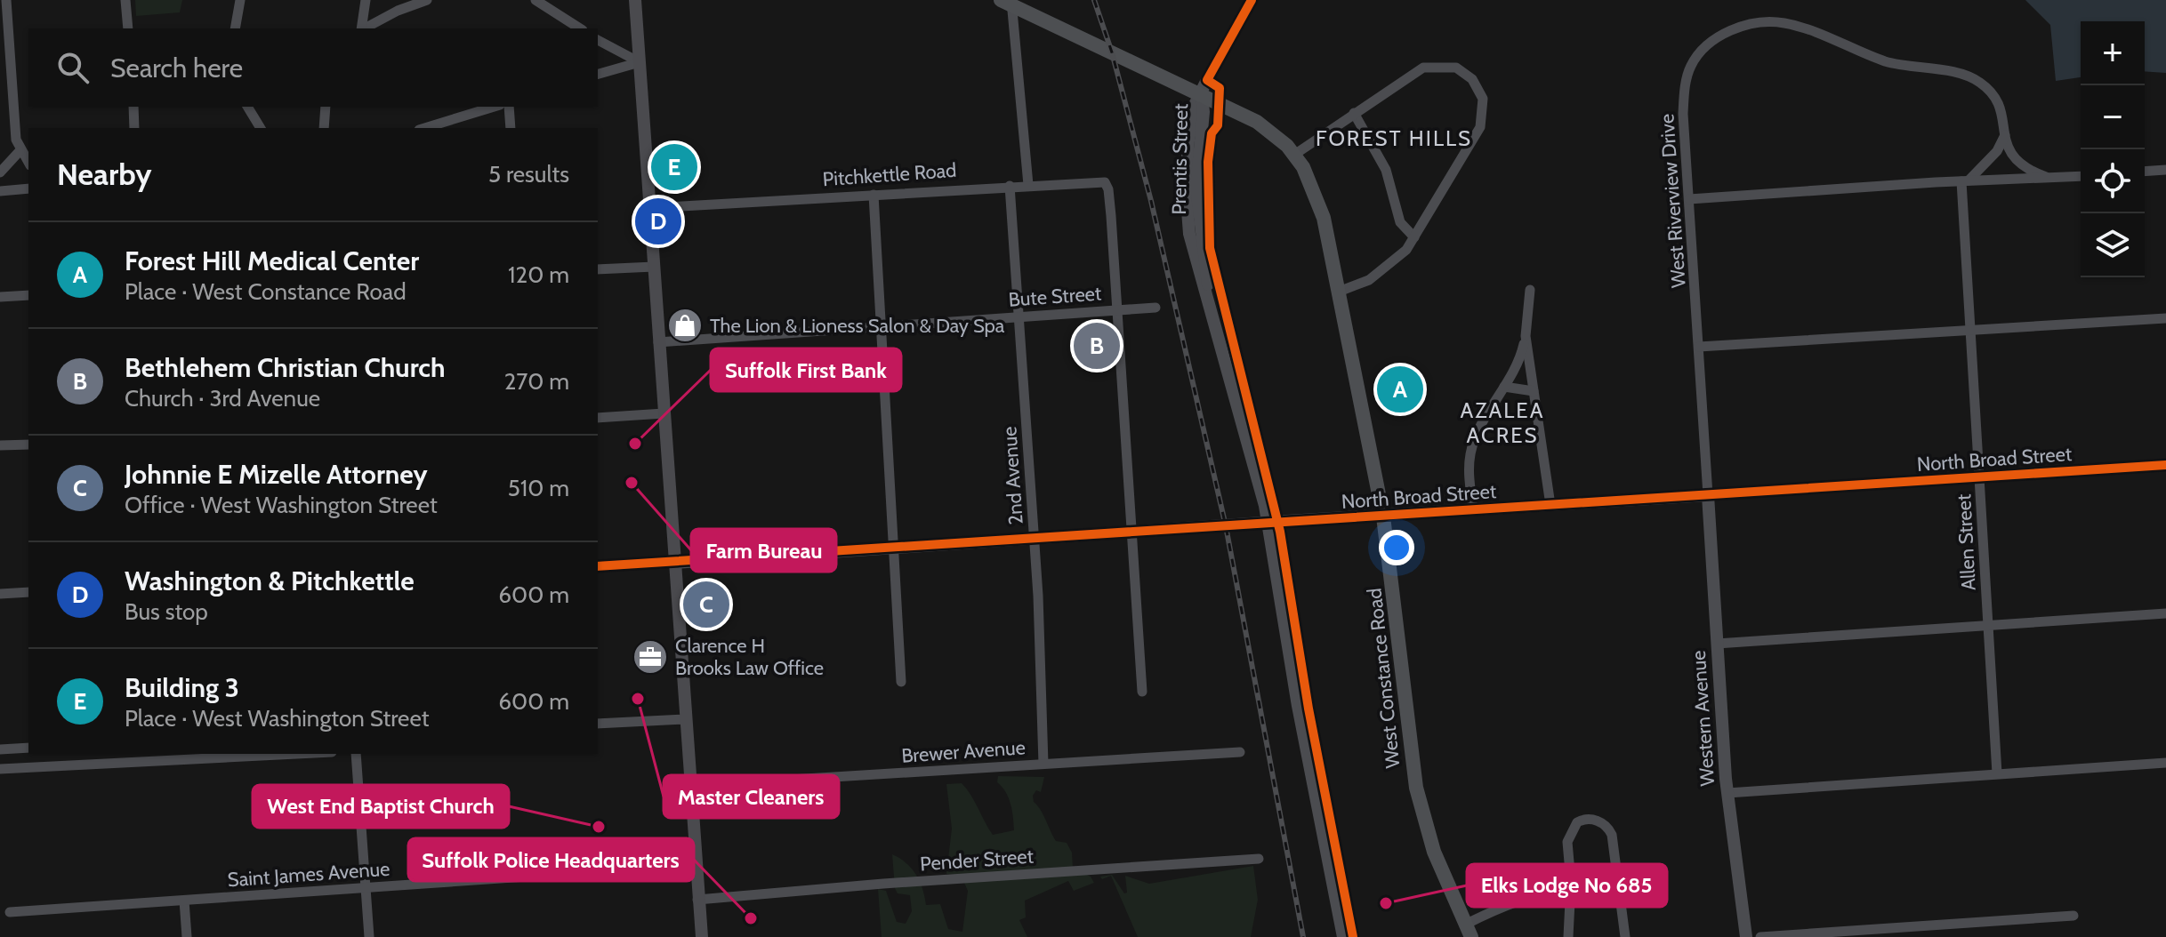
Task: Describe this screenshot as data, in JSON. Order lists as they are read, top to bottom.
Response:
{
  "streets": {
    "main road": ["West Constance Road"],
    "street": [
      "Prentis Street",
      "Pitchkettle Road",
      "West Riverview Drive",
      "Bute Street",
      "North Broad Street",
      "2nd Avenue",
      "Allen Street",
      "Western Avenue",
      "Brewer Avenue",
      "Pender Street",
      "Saint James Avenue"
    ]
  },
  "crossings": [
    ["Prentis Street", "West Constance Road"],
    ["Pitchkettle Road", "Bute Street"],
    ["Pitchkettle Road", "2nd Avenue"],
    ["West Riverview Drive", "North Broad Street"],
    ["West Riverview Drive", "Western Avenue"],
    ["Bute Street", "2nd Avenue"],
    ["North Broad Street", "2nd Avenue"],
    ["North Broad Street", "Allen Street"],
    ["North Broad Street", "West Constance Road"],
    ["North Broad Street", "Western Avenue"],
    ["2nd Avenue", "Brewer Avenue"]
  ],
  "districts": ["FOREST HILLS", "AZALEA ACRES"],
  "places": {
    "shop": ["The Lion & Lioness Salon & Day Spa"],
    "other": [
      "Suffolk First Bank",
      "Farm Bureau",
      "Master Cleaners",
      "West End Baptist Church",
      "Elks Lodge No 685",
      "Suffolk Police Headquarters"
    ],
    "office": ["Clarence H Brooks Law Office"]
  },
  "page": {
    "map_buttons": ["+", "−"],
    "search": "Search here",
    "heading": ["Nearby", "5 results"],
    "pins": [
      "E",
      "D",
      "B",
      "A",
      "C"
    ],
    "list": [
      {
        "mark": "A",
        "name": "Forest Hill Medical Center",
        "note": "Place · West Constance Road",
        "value": "120 m"
      },
      {
        "mark": "B",
        "name": "Bethlehem Christian Church",
        "note": "Church · 3rd Avenue",
        "value": "270 m"
      },
      {
        "mark": "C",
        "name": "Johnnie E Mizelle Attorney",
        "note": "Office · West Washington Street",
        "value": "510 m"
      },
      {
        "mark": "D",
        "name": "Washington & Pitchkettle",
        "note": "Bus stop",
        "value": "600 m"
      },
      {
        "mark": "E",
        "name": "Building 3",
        "note": "Place · West Washington Street",
        "value": "600 m"
      }
    ]
  }
}
